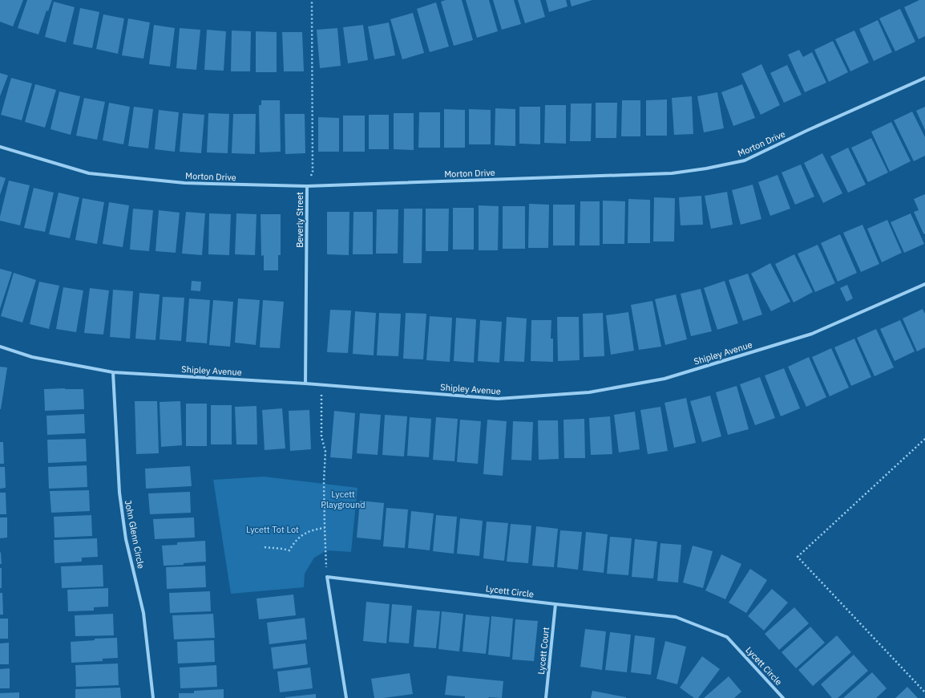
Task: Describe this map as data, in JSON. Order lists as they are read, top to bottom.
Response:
{
  "streets": {
    "street": [
      "Morton Drive",
      "Beverly Street",
      "Shipley Avenue",
      "John Glenn Circle",
      "Lycett Circle",
      "Lycett Court"
    ]
  },
  "crossings": [
    ["Morton Drive", "Beverly Street"],
    ["Beverly Street", "Shipley Avenue"],
    ["Shipley Avenue", "John Glenn Circle"],
    ["Lycett Circle", "Lycett Court"]
  ],
  "parks": ["Lycett Playground", "Lycett Tot Lot"]
}
